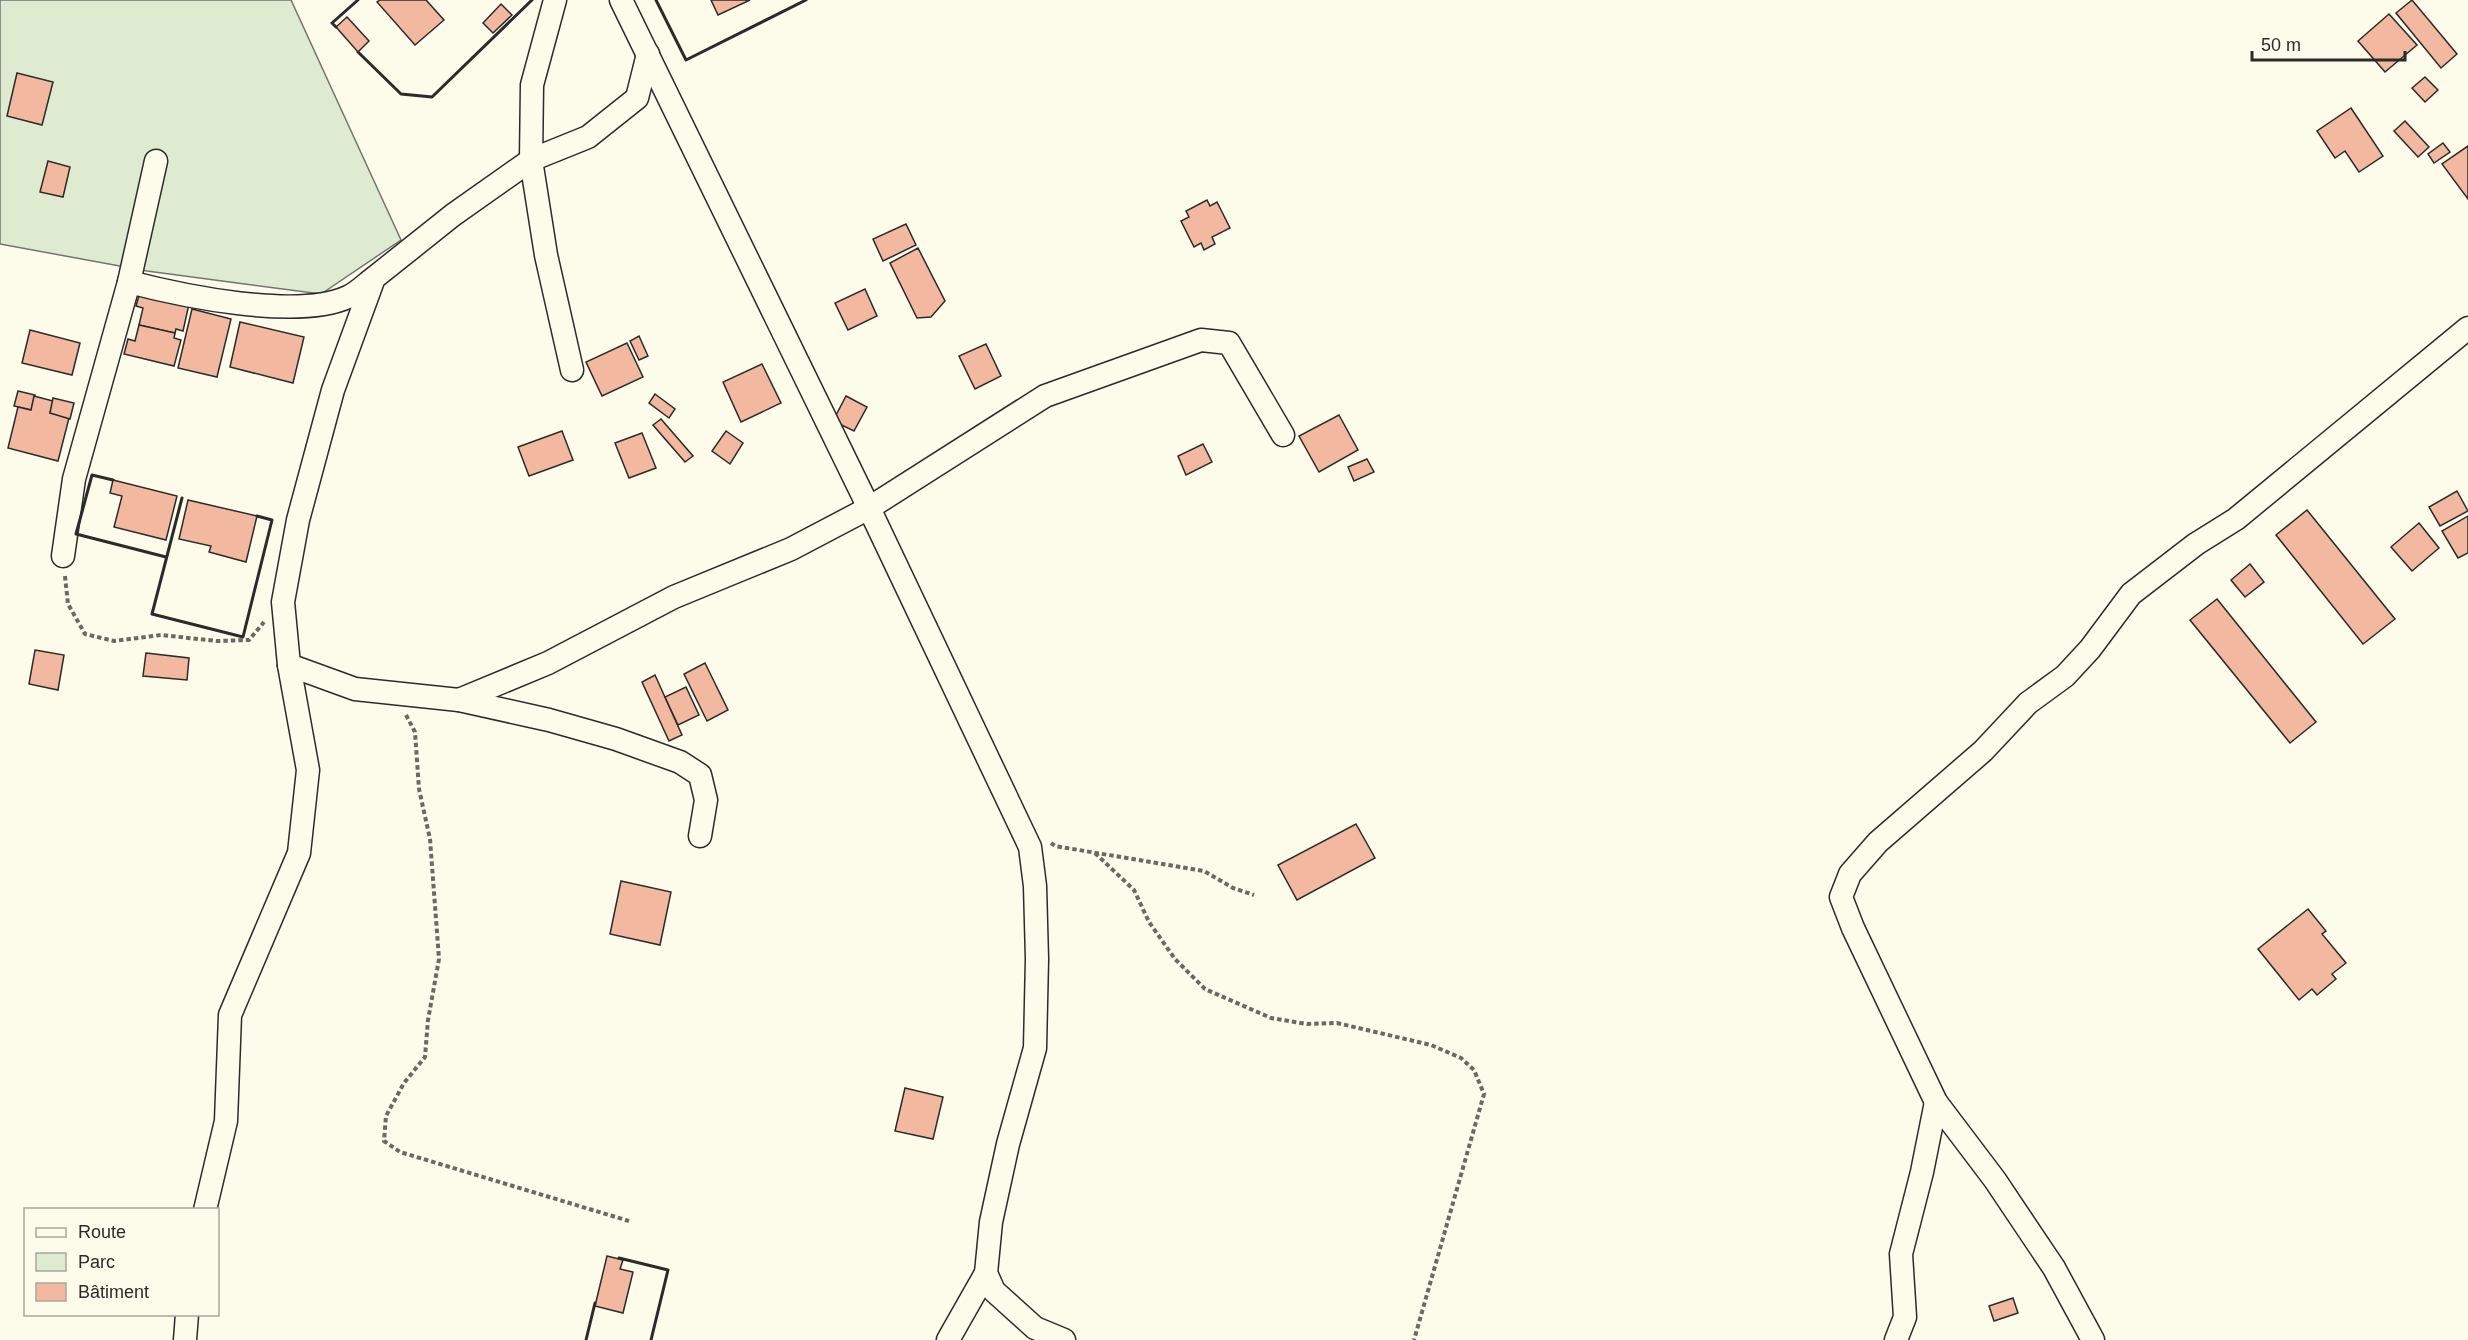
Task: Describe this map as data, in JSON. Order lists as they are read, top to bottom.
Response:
{
  "legend": ["Route", "Parc", "Bâtiment"],
  "scale_bar": "50 m"
}
